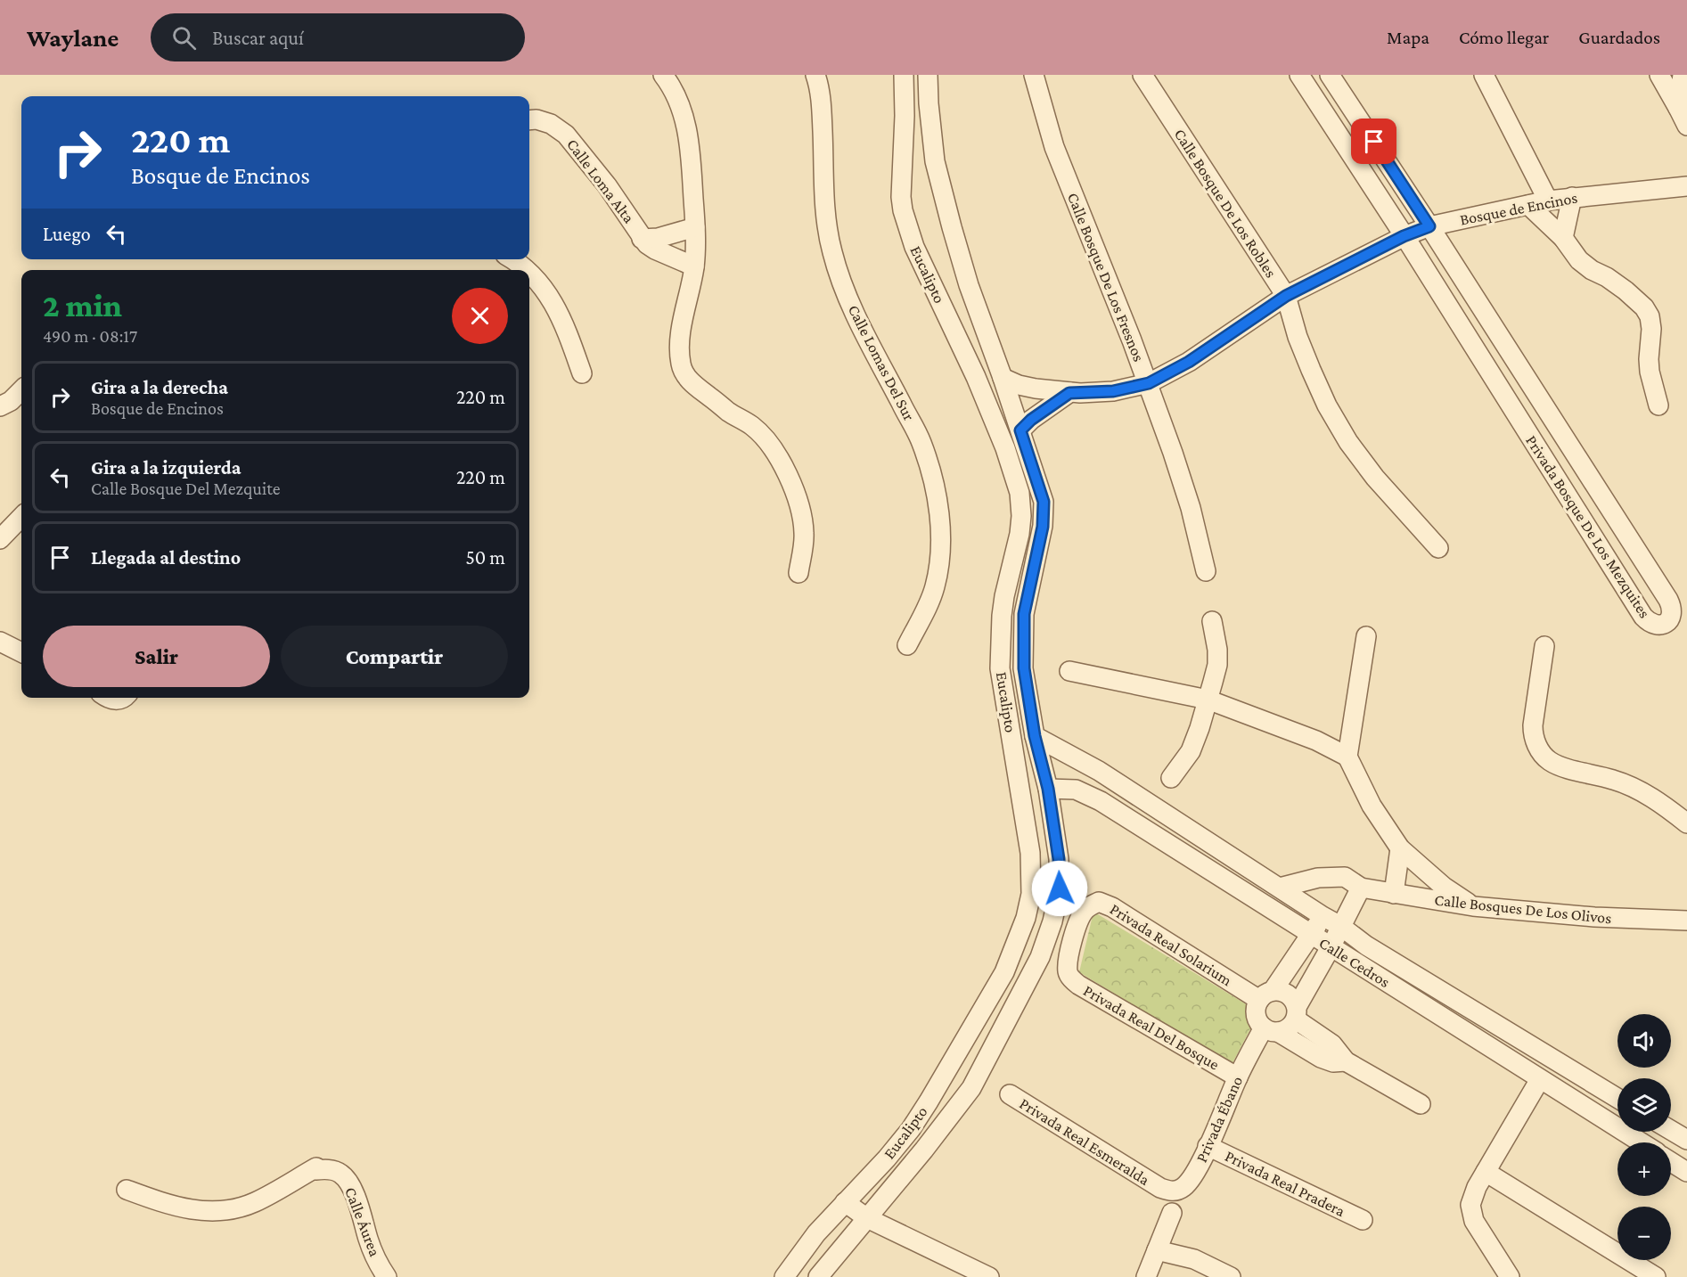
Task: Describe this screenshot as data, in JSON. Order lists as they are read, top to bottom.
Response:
{
  "streets": {
    "street": [
      "Calle Loma Alta",
      "Calle Bosque De Los Robles",
      "Bosque de Encinos",
      "Eucalipto",
      "Calle Bosque De Los Fresnos",
      "Calle Lomas Del Sur",
      "Privada Bosque De Los Mezquites",
      "Calle Bosques De Los Olivos",
      "Privada Real Solarium",
      "Calle Cedros",
      "Privada Real Del Bosque",
      "Privada Ébano",
      "Privada Real Esmeralda",
      "Privada Real Pradera",
      "Calle Áurea"
    ]
  },
  "crossings": [
    ["Calle Bosque De Los Robles", "Bosque de Encinos"],
    ["Bosque de Encinos", "Eucalipto"],
    ["Bosque de Encinos", "Calle Bosque De Los Fresnos"],
    ["Bosque de Encinos", "Privada Bosque De Los Mezquites"],
    ["Eucalipto", "Calle Cedros"],
    ["Calle Bosques De Los Olivos", "Calle Cedros"],
    ["Privada Real Solarium", "Privada Real Del Bosque"],
    ["Privada Real Solarium", "Privada Ébano"],
    ["Privada Real Del Bosque", "Privada Ébano"],
    ["Privada Ébano", "Privada Real Esmeralda"],
    ["Privada Ébano", "Privada Real Pradera"]
  ],
  "page": {
    "header": "Waylane",
    "search": "Buscar aquí",
    "nav": ["Mapa", "Cómo llegar", "Guardados"],
    "turn": ["220 m", "Bosque de Encinos"],
    "then": "Luego",
    "heading": ["2 min", "490 m · 08:17"],
    "list": [
      {
        "name": "Gira a la derecha",
        "note": "Bosque de Encinos",
        "value": "220 m"
      },
      {
        "name": "Gira a la izquierda",
        "note": "Calle Bosque Del Mezquite",
        "value": "220 m"
      },
      {
        "name": "Llegada al destino",
        "value": "50 m"
      }
    ],
    "buttons": ["Salir", "Compartir"],
    "map_buttons": ["+", "−"]
  }
}
